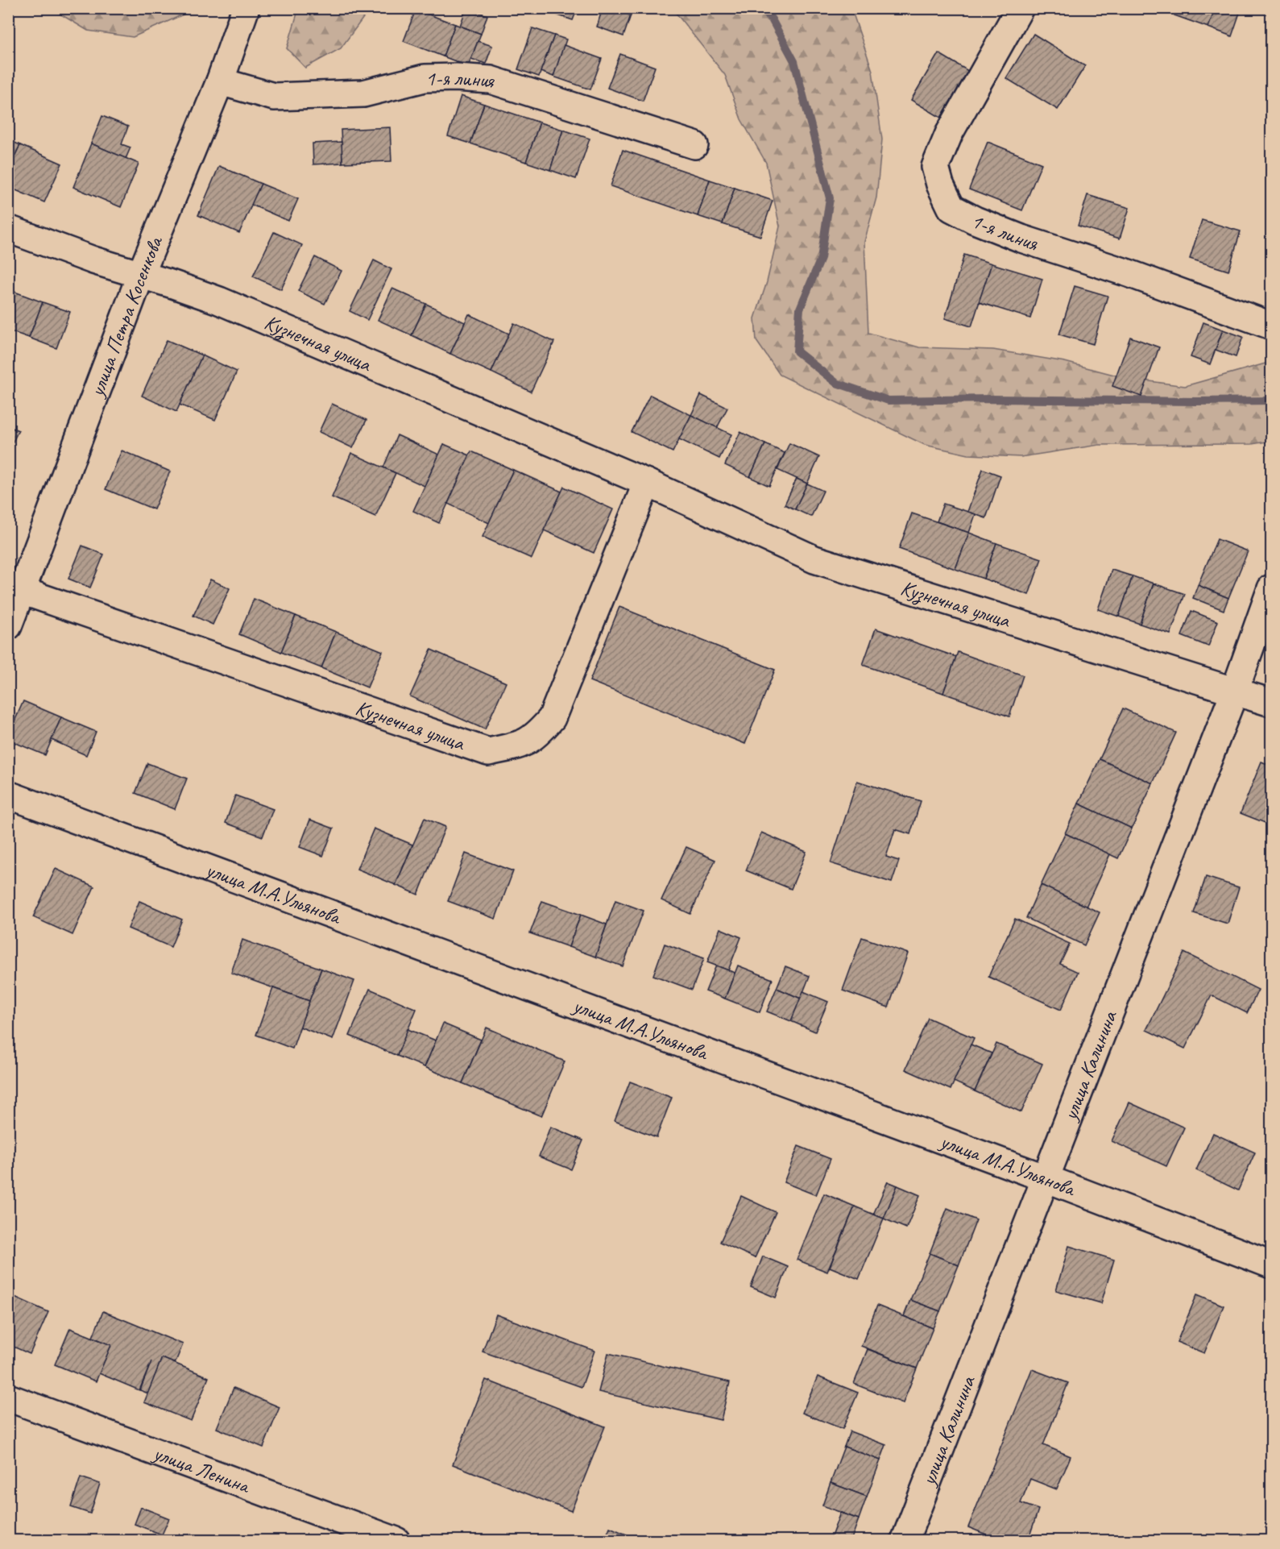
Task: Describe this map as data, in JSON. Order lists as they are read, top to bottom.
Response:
{
  "streets": {
    "street": [
      "1-я линия",
      "улица Петра Косенкова",
      "Кузнечная улица",
      "улица М.А.Ульянова",
      "улица Калинина",
      "улица Ленина"
    ]
  },
  "crossings": [
    ["1-я линия", "улица Петра Косенкова"],
    ["улица Петра Косенкова", "Кузнечная улица"],
    ["Кузнечная улица", "улица Калинина"],
    ["улица М.А.Ульянова", "улица Калинина"]
  ]
}
